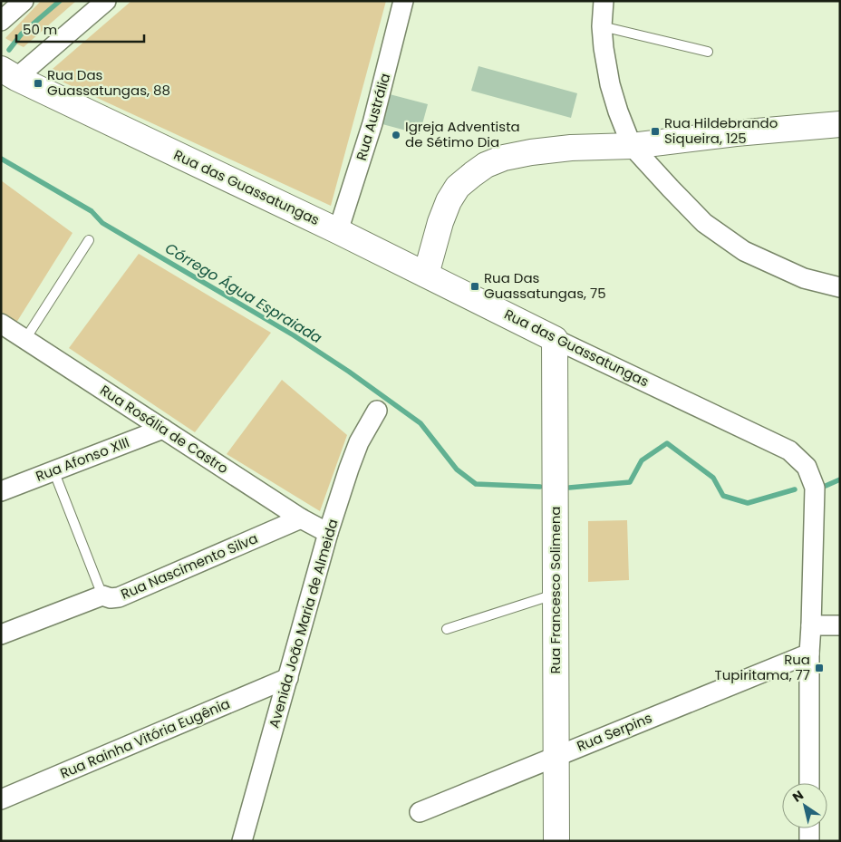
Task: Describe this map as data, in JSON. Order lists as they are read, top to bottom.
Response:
{
  "streets": {
    "street": [
      "Rua Austrália",
      "Rua das Guassatungas",
      "Rua Rosália de Castro",
      "Rua Afonso XIII",
      "Rua Nascimento Silva",
      "Rua Francesco Solimena",
      "Avenida João Maria de Almeida",
      "Rua Serpins",
      "Rua Rainha Vitória Eugênia"
    ]
  },
  "crossings": [
    ["Rua Austrália", "Rua das Guassatungas"],
    ["Rua das Guassatungas", "Rua Francesco Solimena"],
    ["Rua das Guassatungas", "Rua Serpins"],
    ["Rua Rosália de Castro", "Rua Afonso XIII"],
    ["Rua Rosália de Castro", "Rua Nascimento Silva"],
    ["Rua Rosália de Castro", "Avenida João Maria de Almeida"],
    ["Rua Francesco Solimena", "Rua Serpins"],
    ["Avenida João Maria de Almeida", "Rua Rainha Vitória Eugênia"]
  ],
  "water": ["Córrego Água Espraiada"],
  "places": {
    "transit": [
      "Rua Das Guassatungas, 88",
      "Rua Hildebrando Siqueira, 125",
      "Rua Das Guassatungas, 75",
      "Rua Tupiritama, 77"
    ],
    "other": ["Igreja Adventista de Sétimo Dia"]
  },
  "scale_bar": "50 m",
  "north": "top left"
}
